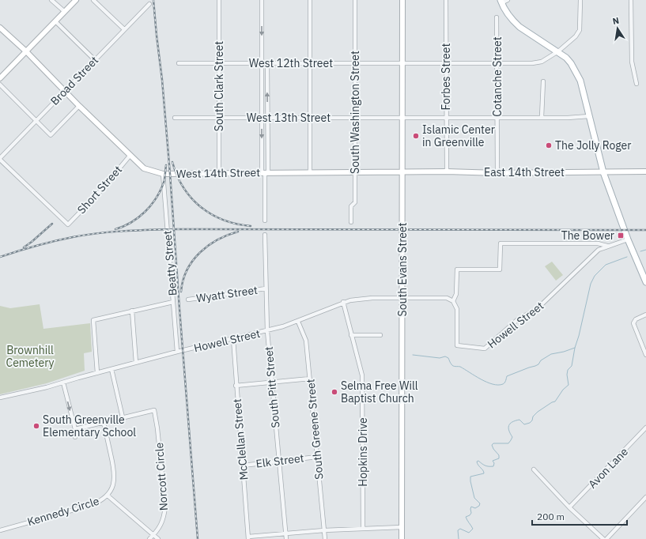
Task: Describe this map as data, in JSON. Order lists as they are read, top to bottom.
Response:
{
  "streets": {
    "main road": ["East 14th Street", "West 14th Street", "South Evans Street"],
    "street": [
      "West 12th Street",
      "Forbes Street",
      "Cotanche Street",
      "Broad Street",
      "South Clark Street",
      "South Washington Street",
      "West 13th Street",
      "Short Street",
      "Beatty Street",
      "Wyatt Street",
      "Howell Street",
      "South Pitt Street",
      "South Greene Street",
      "McClellan Street",
      "Hopkins Drive",
      "Elk Street",
      "Avon Lane",
      "Norcott Circle",
      "Kennedy Circle"
    ]
  },
  "crossings": [
    ["West 12th Street", "Forbes Street"],
    ["West 12th Street", "Cotanche Street"],
    ["West 12th Street", "South Clark Street"],
    ["West 12th Street", "South Washington Street"],
    ["West 12th Street", "South Evans Street"],
    ["Forbes Street", "West 13th Street"],
    ["Forbes Street", "East 14th Street"],
    ["Cotanche Street", "West 13th Street"],
    ["Cotanche Street", "East 14th Street"],
    ["Broad Street", "West 14th Street"],
    ["Broad Street", "Short Street"],
    ["South Clark Street", "West 13th Street"],
    ["South Clark Street", "West 14th Street"],
    ["South Washington Street", "West 13th Street"],
    ["South Washington Street", "West 14th Street"],
    ["West 13th Street", "South Evans Street"],
    ["East 14th Street", "West 14th Street"],
    ["East 14th Street", "South Evans Street"],
    ["West 14th Street", "Short Street"],
    ["West 14th Street", "Beatty Street"],
    ["West 14th Street", "South Evans Street"],
    ["Beatty Street", "Howell Street"],
    ["South Evans Street", "Howell Street"],
    ["Wyatt Street", "South Pitt Street"],
    ["Howell Street", "South Pitt Street"],
    ["Howell Street", "South Greene Street"],
    ["Howell Street", "McClellan Street"],
    ["Howell Street", "Hopkins Drive"],
    ["South Pitt Street", "Elk Street"],
    ["South Greene Street", "Elk Street"],
    ["McClellan Street", "Elk Street"]
  ],
  "parks": ["Brownhill Cemetery"],
  "places": {
    "other": [
      "Islamic Center in Greenville",
      "The Jolly Roger",
      "Selma Free Will Baptist Church",
      "South Greenville Elementary School"
    ],
    "transit": ["The Bower"]
  },
  "scale_bar": "200 m",
  "north": "top"
}
